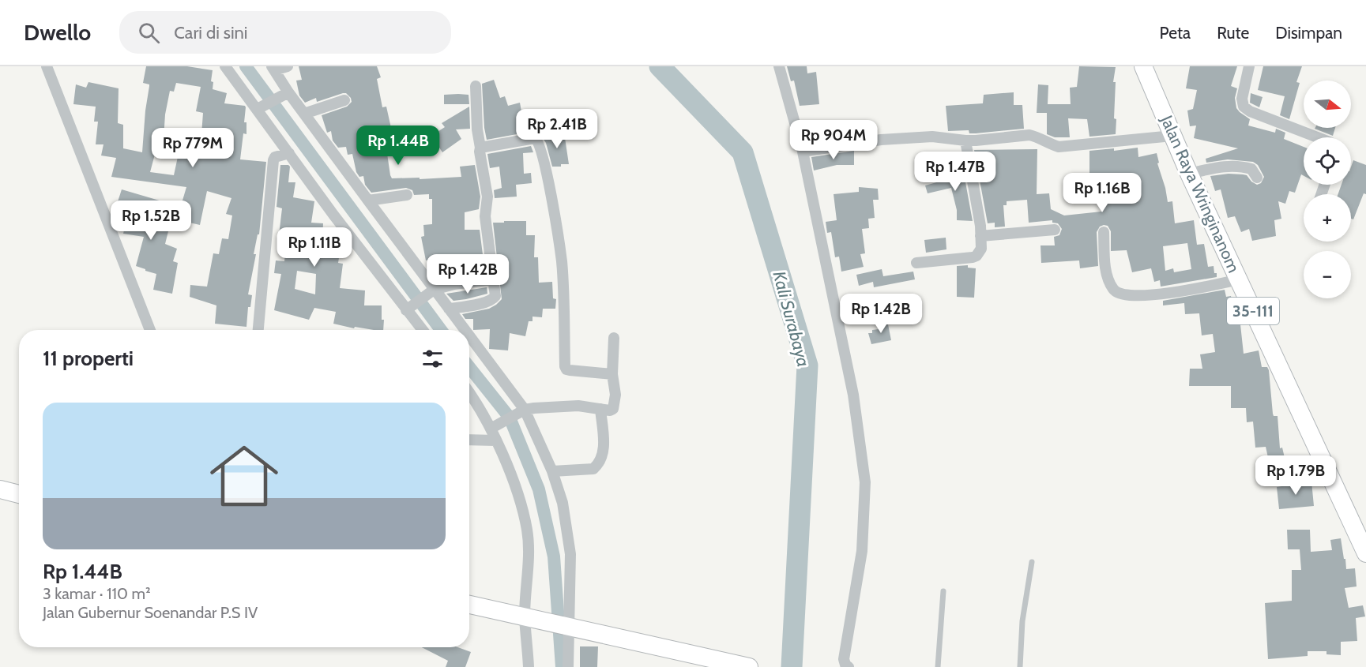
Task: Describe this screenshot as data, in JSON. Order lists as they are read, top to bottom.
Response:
{
  "streets": {
    "main road": ["Jalan Raya Wringinanom", "35-111"]
  },
  "water": ["Kali Surabaya"],
  "north": "right",
  "page": {
    "header": "Dwello",
    "search": "Cari di sini",
    "nav": ["Peta", "Rute", "Disimpan"],
    "map_buttons": ["+", "−"],
    "price": [
      "Rp 2.41B",
      "Rp 904M",
      "Rp 1.44B",
      "Rp 779M",
      "Rp 1.47B",
      "Rp 1.16B",
      "Rp 1.52B",
      "Rp 1.11B",
      "Rp 1.42B",
      "Rp 1.42B",
      "Rp 1.79B"
    ],
    "heading": "11 properti",
    "list": [
      {
        "name": "Rp 1.44B",
        "note": "3 kamar · 110 m² · Jalan Gubernur Soenandar P.S IV"
      }
    ]
  }
}
